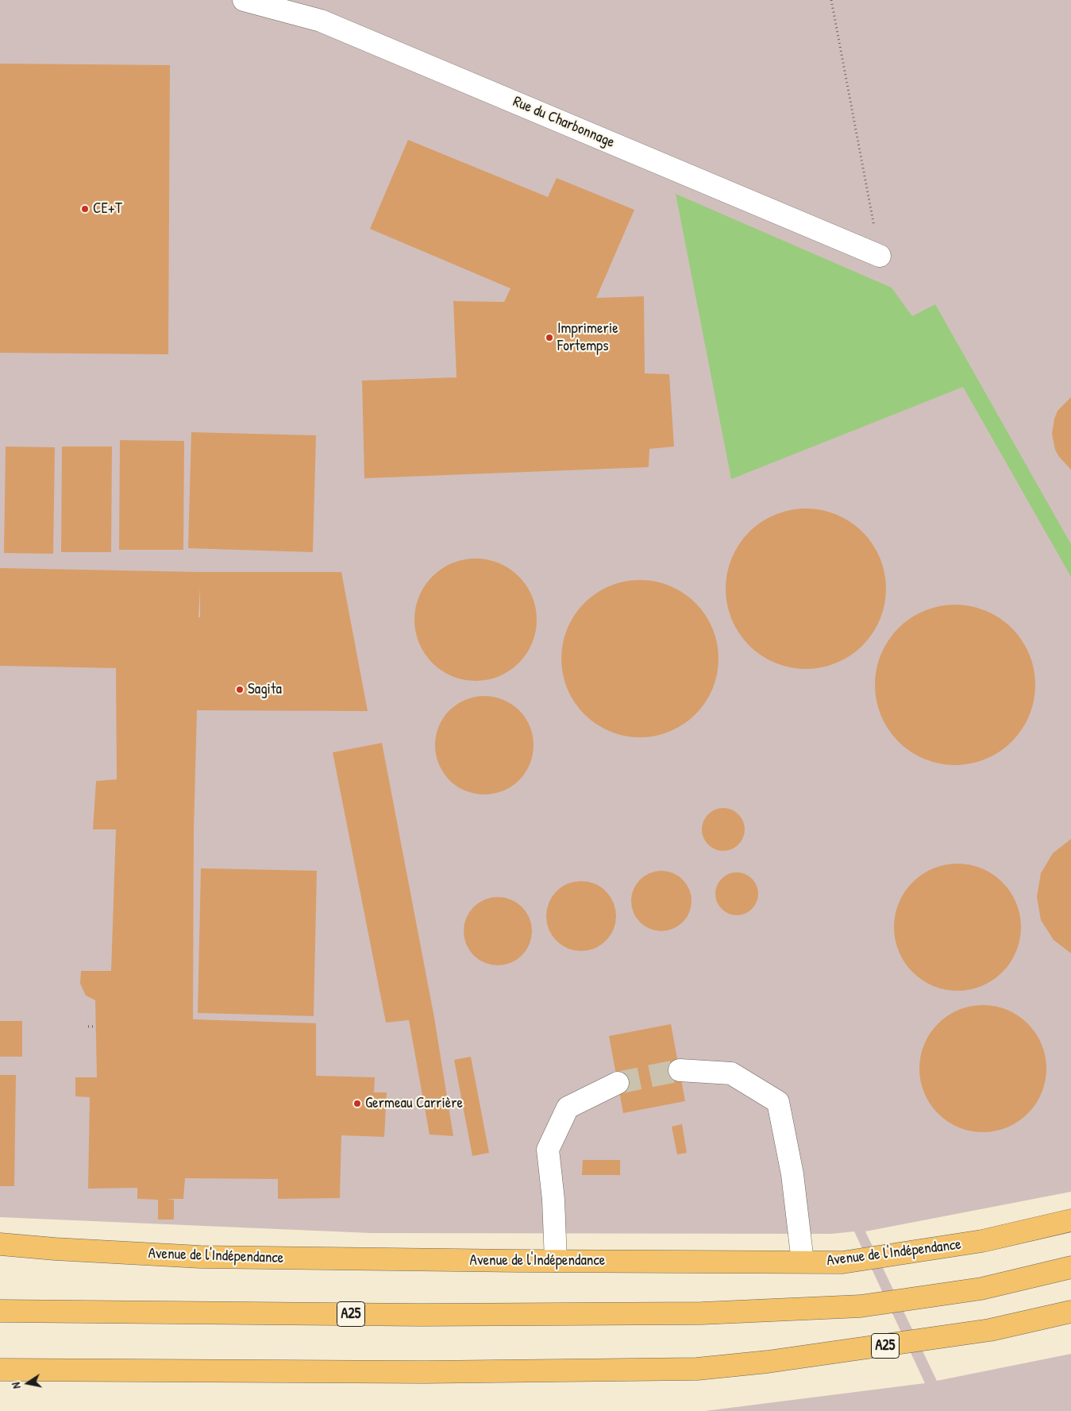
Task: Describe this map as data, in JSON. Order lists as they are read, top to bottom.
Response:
{
  "streets": {
    "main road": ["Avenue de l'Indépendance", "A25"],
    "street": ["Rue du Charbonnage"]
  },
  "places": [
    "CE+T",
    "Imprimerie Fortemps",
    "Sagita",
    "Germeau Carrière"
  ],
  "north": "left"
}
